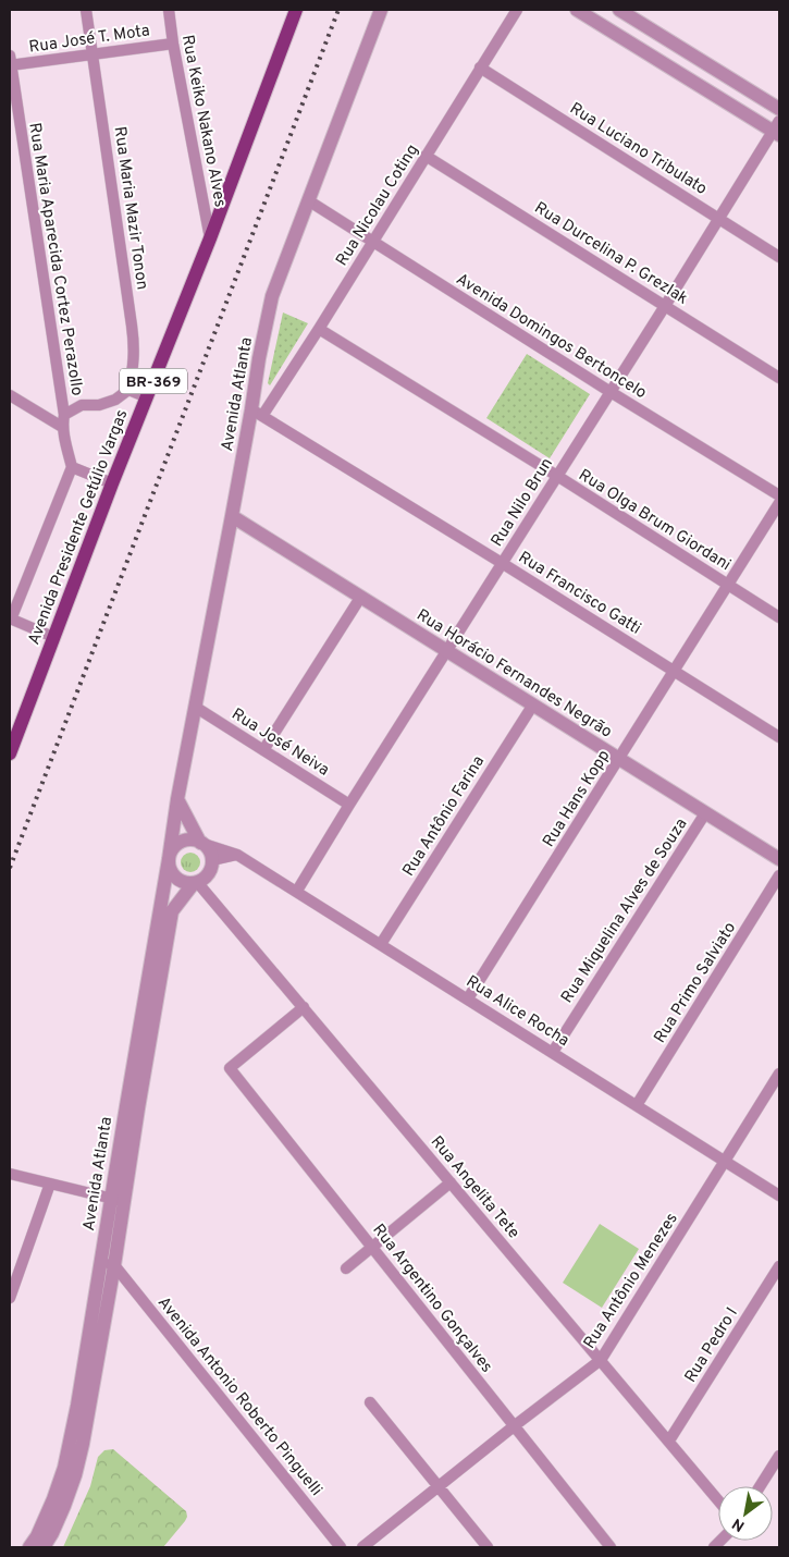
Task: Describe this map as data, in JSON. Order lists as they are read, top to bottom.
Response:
{
  "streets": {
    "main road": ["BR-369", "Avenida Presidente Getúlio Vargas"],
    "street": [
      "Rua José T. Mota",
      "Rua Keiko Nakano Alves",
      "Rua Luciano Tribulato",
      "Rua Nicolau Coting",
      "Rua Maria Mazir Tonon",
      "Rua Durcelina P. Grezlak",
      "Rua Maria Aparecida Cortez Perazollo",
      "Avenida Domingos Bertoncelo",
      "Avenida Atlanta",
      "Rua Nilo Brun",
      "Rua Olga Brum Giordani",
      "Rua Francisco Gatti",
      "Rua Horácio Fernandes Negrão",
      "Rua José Neiva",
      "Rua Hans Kopp",
      "Rua Antônio Farina",
      "Rua Miquelina Alves de Souza",
      "Rua Primo Salviato",
      "Rua Alice Rocha",
      "Rua Angelita Tete",
      "Rua Antônio Menezes",
      "Rua Argentino Gonçalves",
      "Rua Pedro I",
      "Avenida Antonio Roberto Pinguelli"
    ]
  },
  "crossings": [
    ["Rua José T. Mota", "Rua Keiko Nakano Alves"],
    ["Rua José T. Mota", "Rua Maria Mazir Tonon"],
    ["Rua José T. Mota", "Rua Maria Aparecida Cortez Perazollo"],
    ["Rua Keiko Nakano Alves", "Avenida Presidente Getúlio Vargas"],
    ["Rua Luciano Tribulato", "Rua Nicolau Coting"],
    ["Rua Luciano Tribulato", "Rua Nilo Brun"],
    ["Rua Nicolau Coting", "Rua Durcelina P. Grezlak"],
    ["Rua Nicolau Coting", "Avenida Domingos Bertoncelo"],
    ["Rua Nicolau Coting", "Avenida Atlanta"],
    ["Rua Nicolau Coting", "Rua Olga Brum Giordani"],
    ["Rua Nicolau Coting", "Rua Francisco Gatti"],
    ["Rua Durcelina P. Grezlak", "Rua Nilo Brun"],
    ["Avenida Domingos Bertoncelo", "Avenida Atlanta"],
    ["Avenida Domingos Bertoncelo", "Rua Nilo Brun"],
    ["Avenida Atlanta", "Rua Francisco Gatti"],
    ["Avenida Atlanta", "Rua Horácio Fernandes Negrão"],
    ["Avenida Atlanta", "Rua José Neiva"],
    ["Avenida Atlanta", "Rua Alice Rocha"],
    ["Avenida Atlanta", "Rua Angelita Tete"],
    ["Avenida Atlanta", "Avenida Antonio Roberto Pinguelli"],
    ["Rua Nilo Brun", "Rua Olga Brum Giordani"],
    ["Rua Nilo Brun", "Rua Francisco Gatti"],
    ["Rua Nilo Brun", "Rua Horácio Fernandes Negrão"],
    ["Rua Nilo Brun", "Rua José Neiva"],
    ["Rua Nilo Brun", "Rua Alice Rocha"],
    ["Rua Olga Brum Giordani", "Rua Hans Kopp"],
    ["Rua Francisco Gatti", "Rua Hans Kopp"],
    ["Rua Horácio Fernandes Negrão", "Rua Hans Kopp"],
    ["Rua Horácio Fernandes Negrão", "Rua Antônio Farina"],
    ["Rua Horácio Fernandes Negrão", "Rua Miquelina Alves de Souza"],
    ["Rua Hans Kopp", "Rua Alice Rocha"],
    ["Rua Antônio Farina", "Rua Alice Rocha"],
    ["Rua Miquelina Alves de Souza", "Rua Alice Rocha"],
    ["Rua Primo Salviato", "Rua Alice Rocha"],
    ["Rua Alice Rocha", "Rua Angelita Tete"],
    ["Rua Alice Rocha", "Rua Antônio Menezes"],
    ["Rua Angelita Tete", "Rua Antônio Menezes"],
    ["Rua Angelita Tete", "Rua Argentino Gonçalves"],
    ["Rua Angelita Tete", "Rua Pedro I"],
    ["Rua Antônio Menezes", "Rua Argentino Gonçalves"]
  ],
  "north": "bottom left"
}
